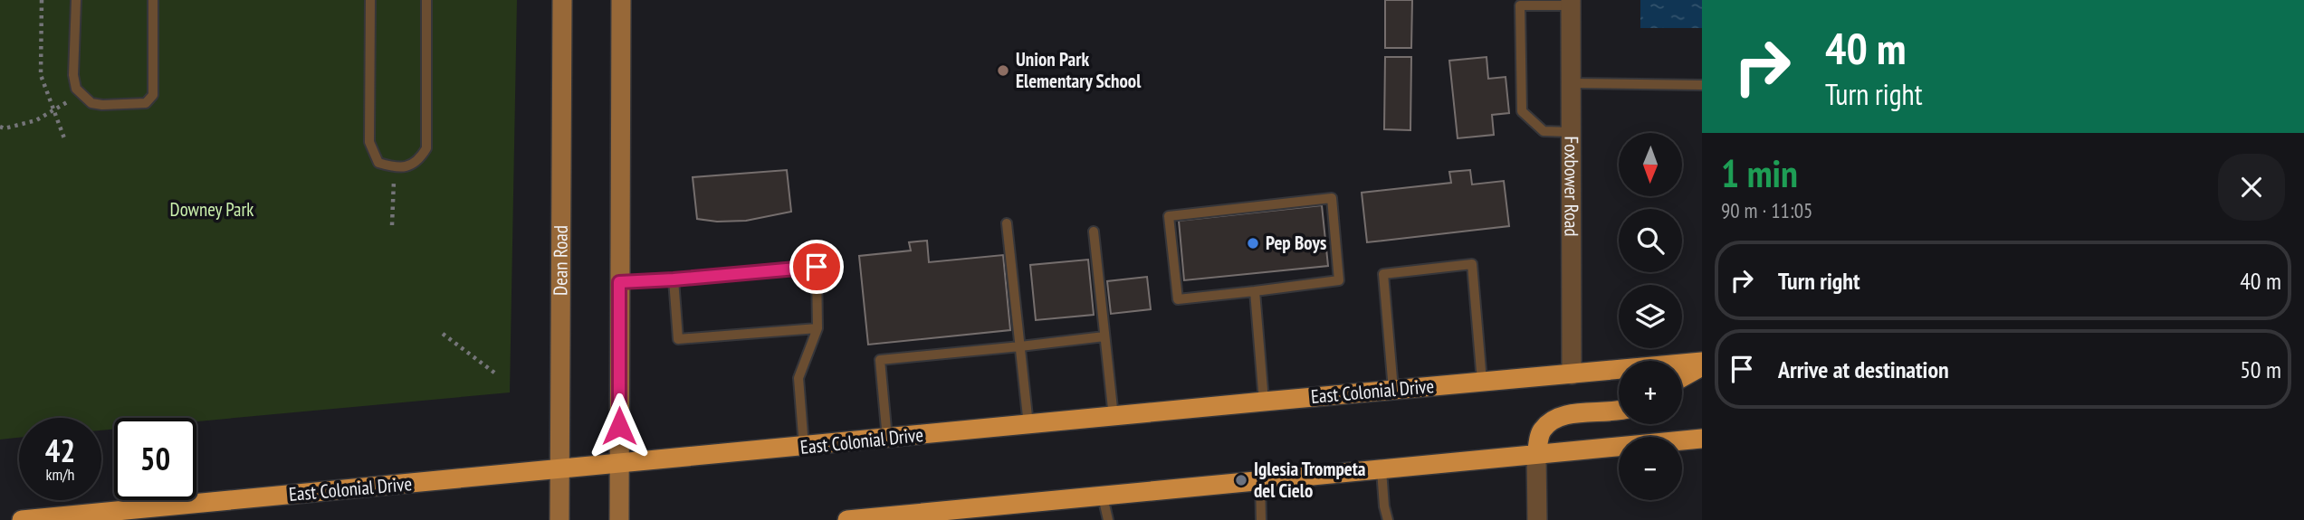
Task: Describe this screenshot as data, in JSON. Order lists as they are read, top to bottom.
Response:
{
  "streets": {
    "highway": ["East Colonial Drive"],
    "main road": ["Dean Road"],
    "street": ["Foxbower Road"]
  },
  "crossings": [
    ["Foxbower Road", "East Colonial Drive"],
    ["Dean Road", "East Colonial Drive"]
  ],
  "parks": ["Downey Park"],
  "places": ["Union Park Elementary School", "Pep Boys", "Iglesia Trompeta del Cielo"],
  "north": "bottom",
  "page": {
    "turn": ["40 m", "Turn right"],
    "map_buttons": ["+", "−"],
    "heading": ["1 min", "90 m · 11:05"],
    "list": [
      {
        "name": "Turn right",
        "value": "40 m"
      },
      {
        "name": "Arrive at destination",
        "value": "50 m"
      }
    ],
    "speed": "42 km/h",
    "limit": "50"
  }
}
